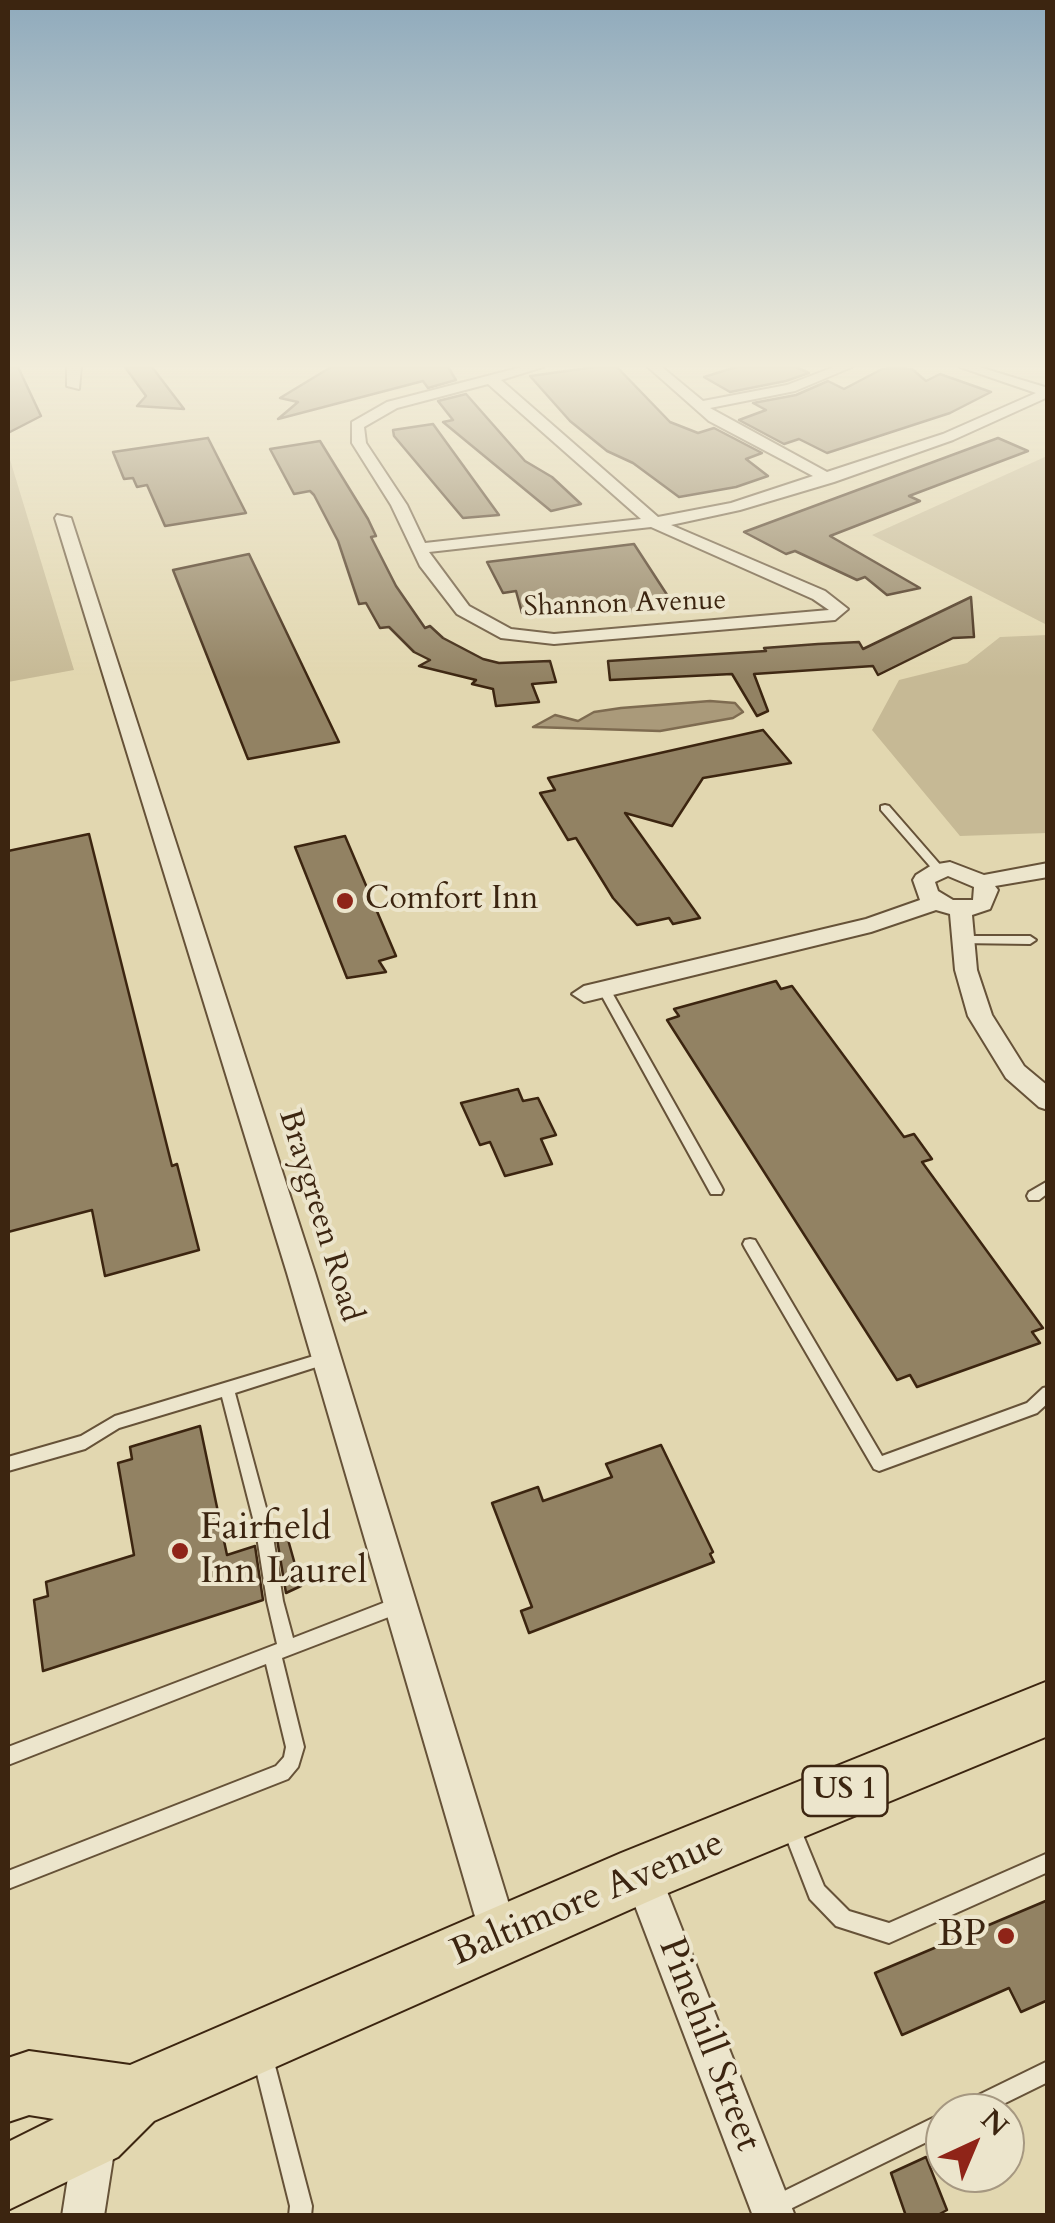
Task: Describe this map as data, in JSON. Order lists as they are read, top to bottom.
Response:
{
  "streets": {
    "main road": ["US 1", "Baltimore Avenue"],
    "street": ["Shannon Avenue", "Braygreen Road", "Pinehill Street"]
  },
  "crossings": [
    ["Braygreen Road", "Baltimore Avenue"],
    ["Baltimore Avenue", "Pinehill Street"]
  ],
  "places": ["Comfort Inn", "Fairfield Inn Laurel", "BP"],
  "north": "top right"
}
